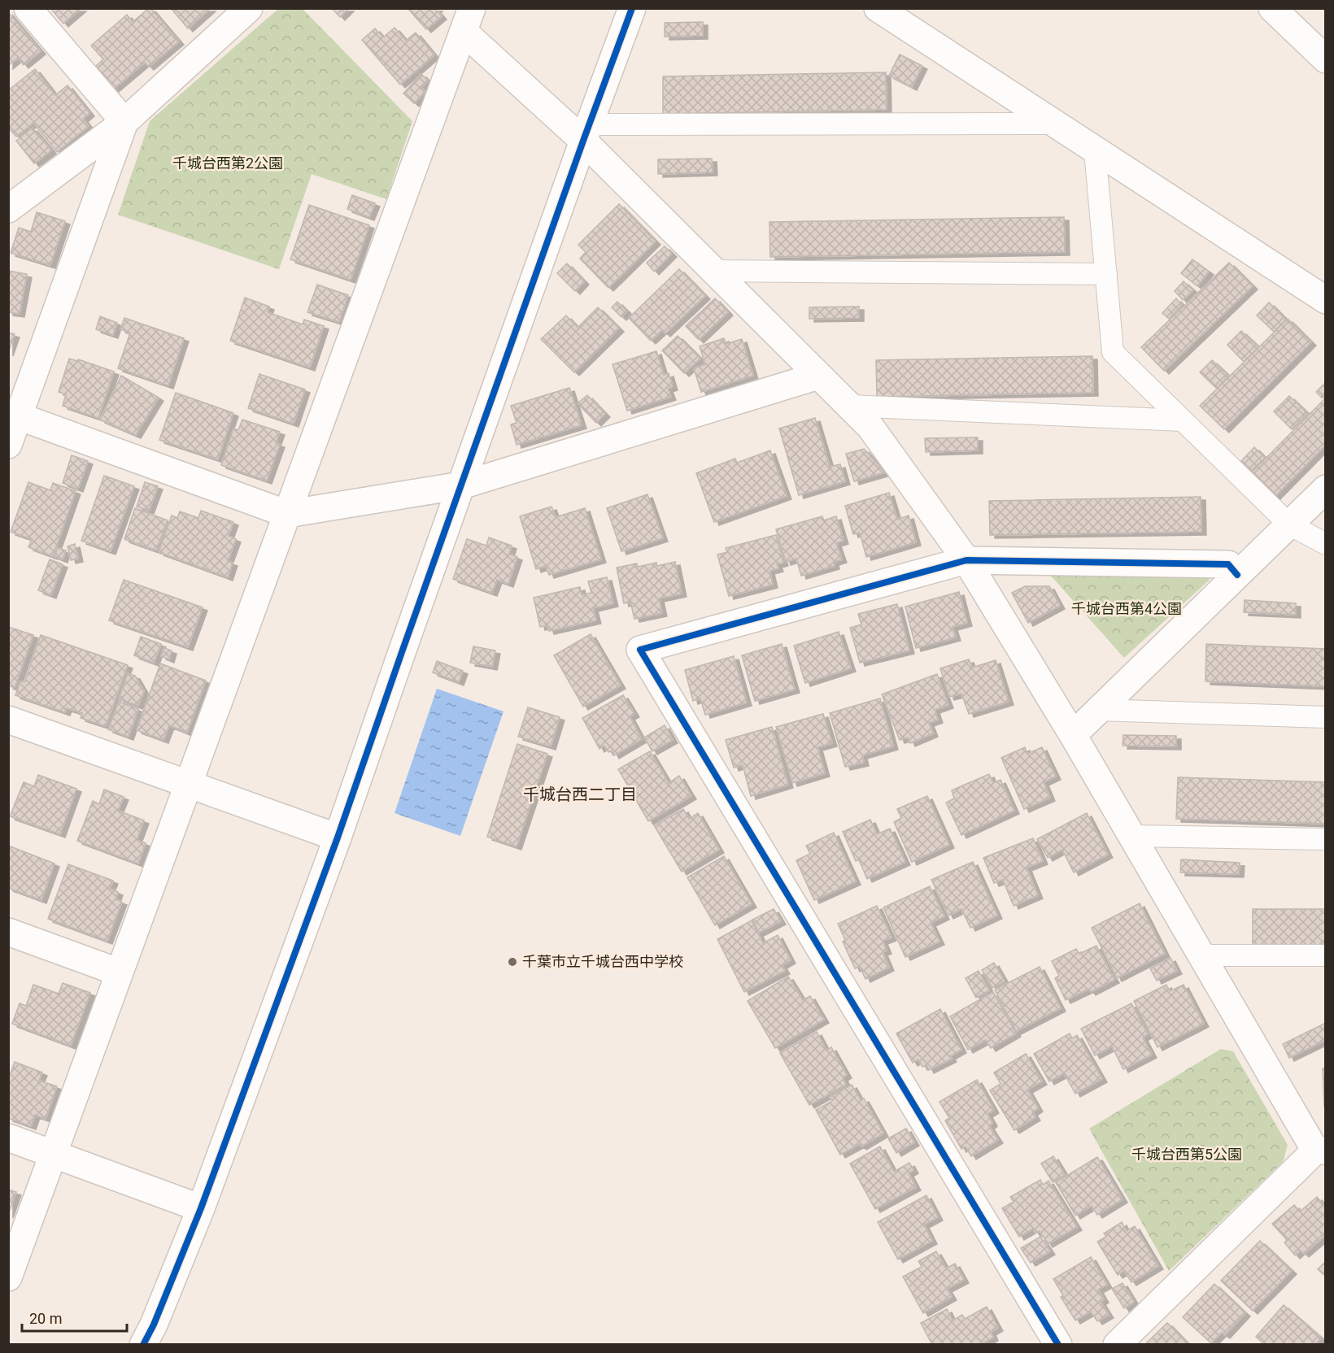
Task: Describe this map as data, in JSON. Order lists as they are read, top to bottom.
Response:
{
  "districts": ["千城台西二丁目"],
  "parks": ["千城台西第2公園", "千城台西第4公園", "千城台西第5公園"],
  "places": ["千葉市立千城台西中学校"],
  "scale_bar": "20 m"
}
